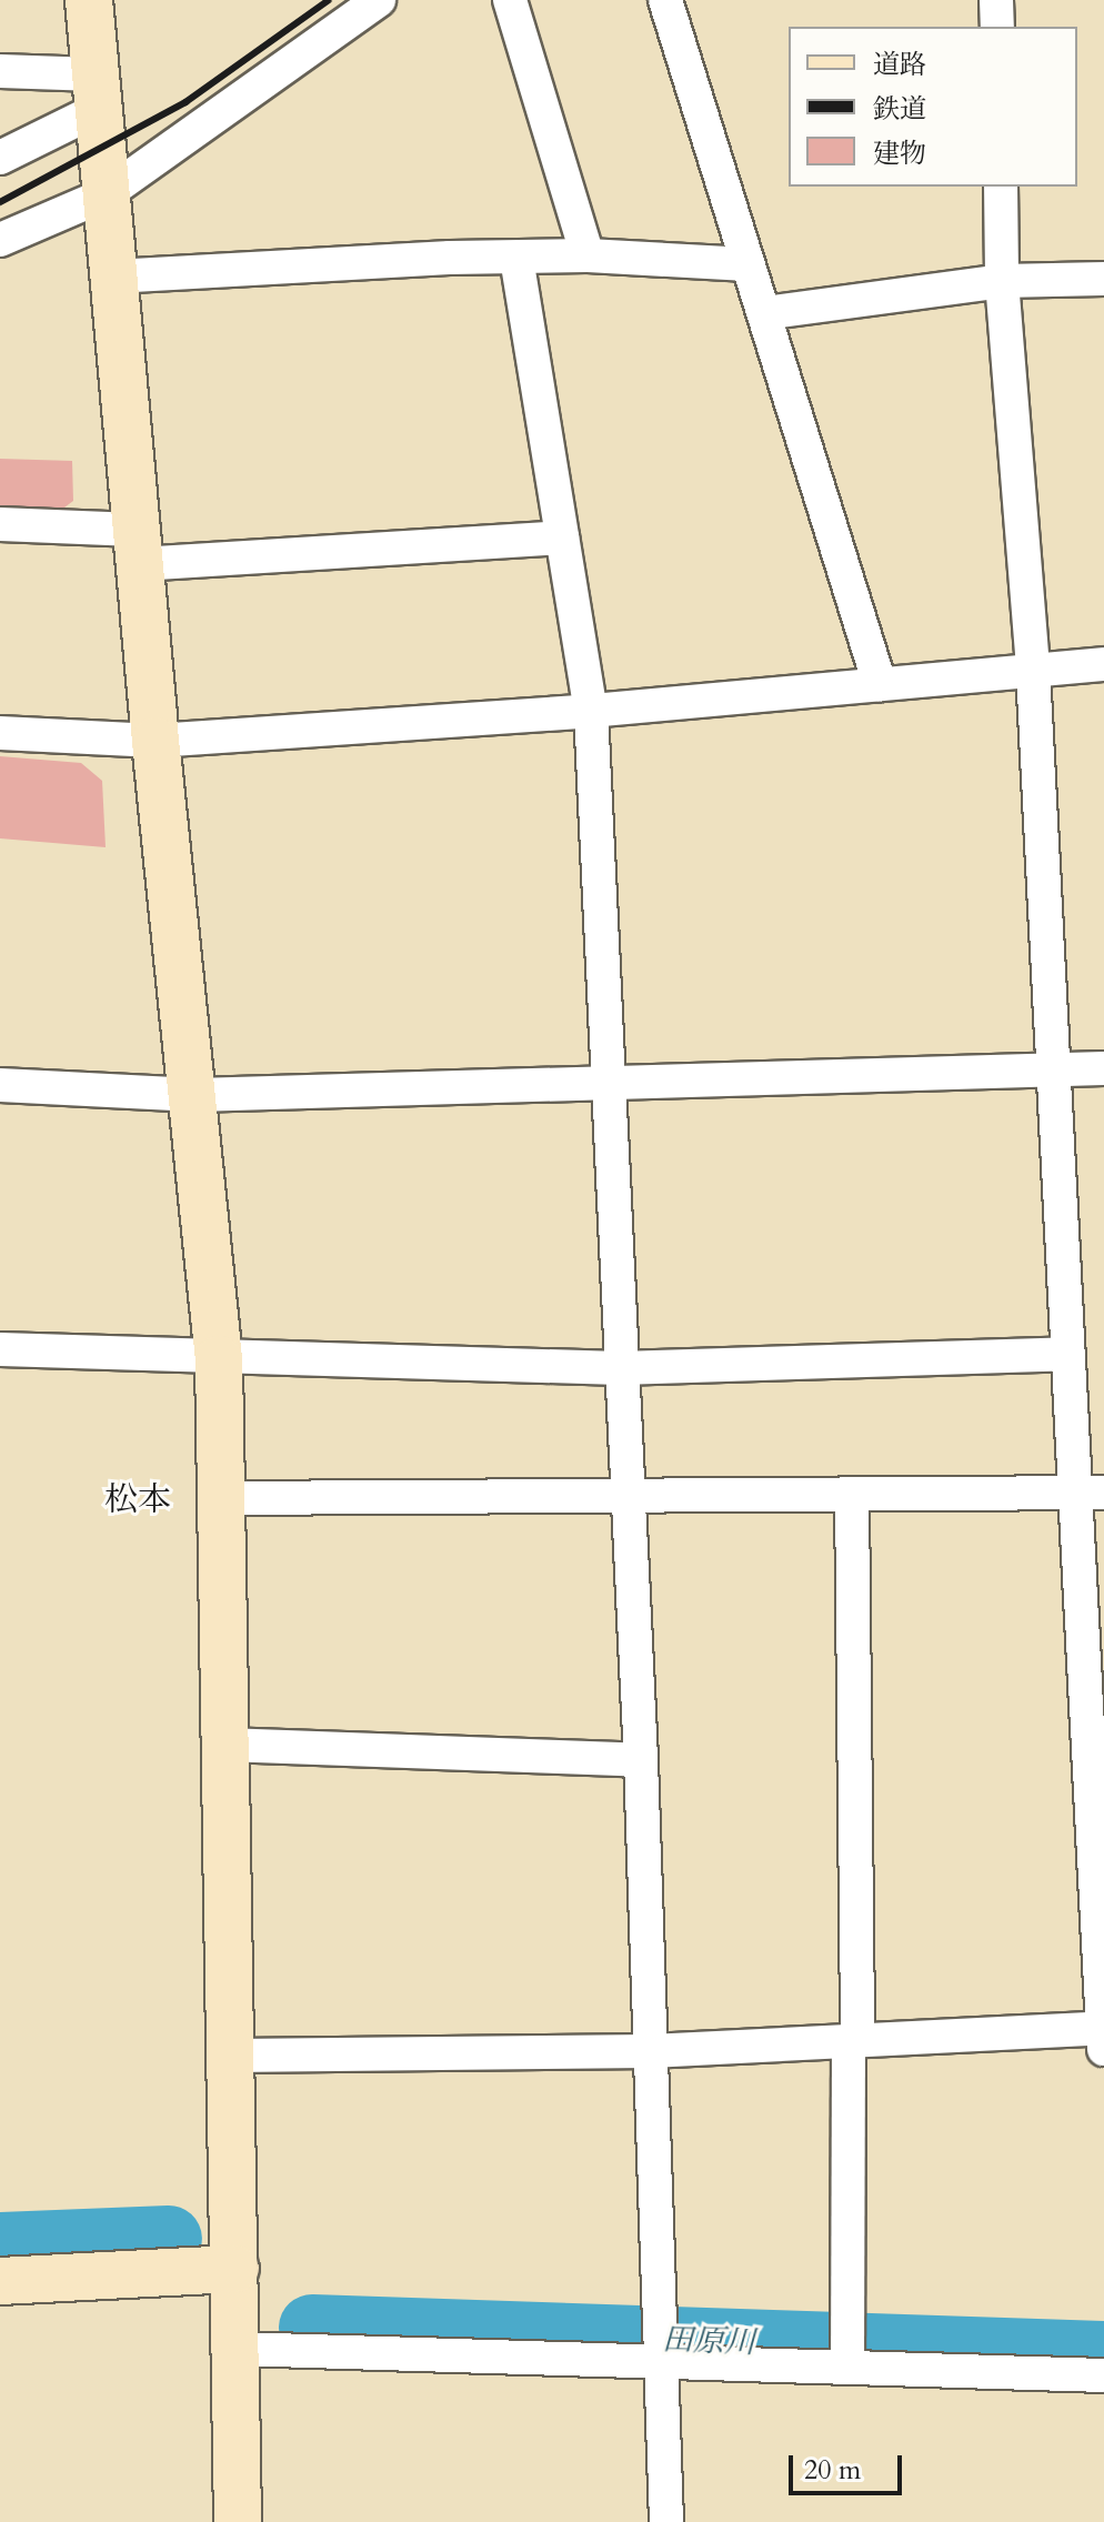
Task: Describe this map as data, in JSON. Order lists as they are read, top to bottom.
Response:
{
  "districts": ["松本"],
  "water": ["田原川"],
  "legend": ["道路", "鉄道", "建物"],
  "scale_bar": "20 m"
}
